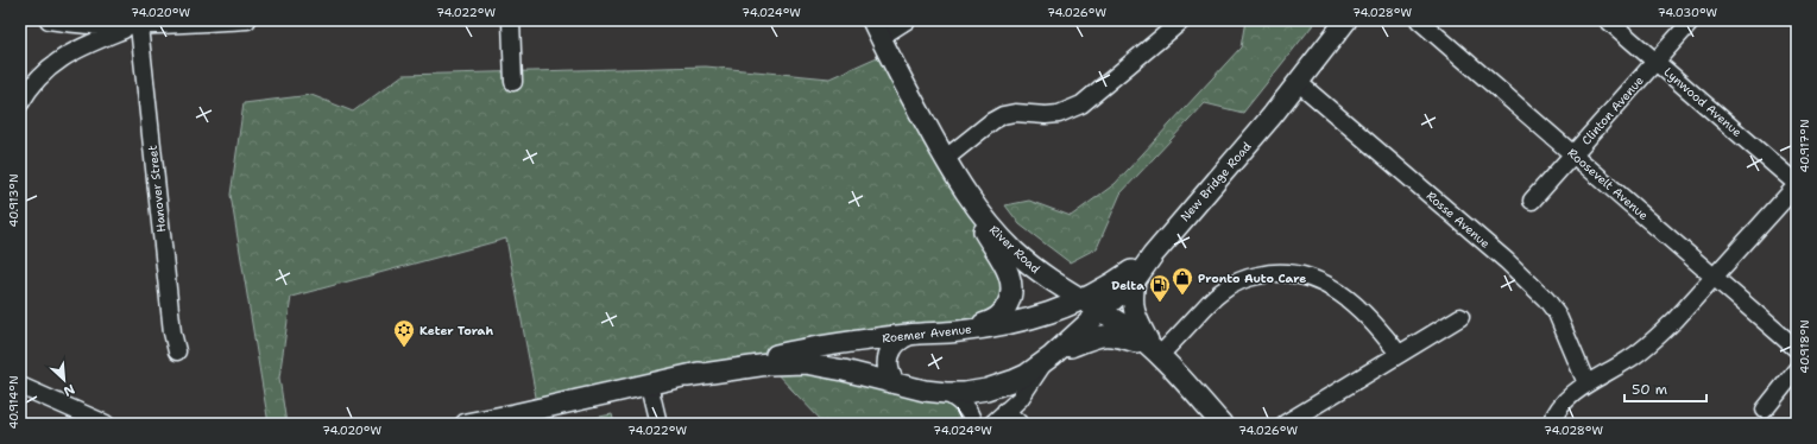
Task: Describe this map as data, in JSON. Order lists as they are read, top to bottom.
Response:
{
  "streets": {
    "main road": ["New Bridge Road", "River Road", "Roemer Avenue"],
    "street": [
      "Lynwood Avenue",
      "Clinton Avenue",
      "Roosevelt Avenue",
      "Hanover Street",
      "Rosse Avenue"
    ]
  },
  "crossings": [
    ["Lynwood Avenue", "Clinton Avenue"],
    ["Clinton Avenue", "Roosevelt Avenue"],
    ["New Bridge Road", "Rosse Avenue"],
    ["New Bridge Road", "River Road"],
    ["New Bridge Road", "Roemer Avenue"],
    ["River Road", "Roemer Avenue"]
  ],
  "places": {
    "shop": ["Pronto Auto Care"],
    "fuel station": ["Delta"],
    "synagogue": ["Keter Torah"]
  },
  "scale_bar": "50 m",
  "north": "bottom right",
  "coordinates": [
    "74.020°W",
    "74.022°W",
    "74.024°W",
    "74.026°W",
    "74.028°W",
    "74.030°W",
    "40.917°N",
    "40.913°N",
    "40.918°N",
    "40.914°N"
  ]
}
